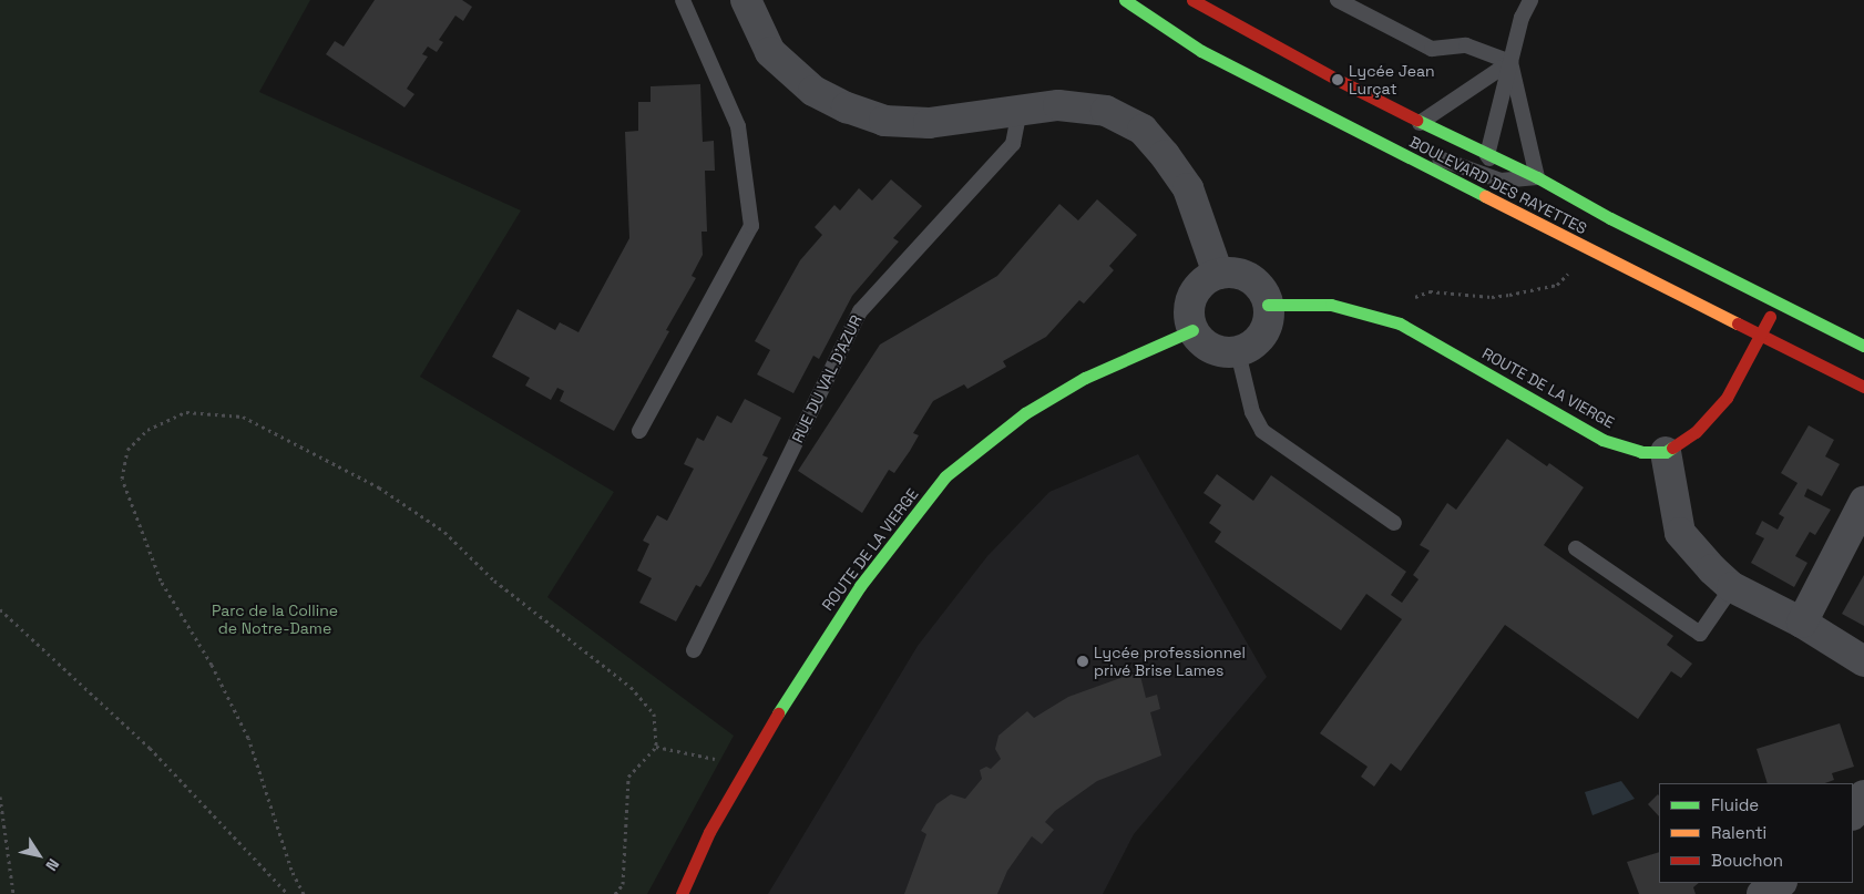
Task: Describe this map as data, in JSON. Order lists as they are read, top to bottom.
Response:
{
  "streets": {
    "main road": ["BOULEVARD DES RAYETTES", "ROUTE DE LA VIERGE"],
    "lane": ["RUE DU VAL D'AZUR"]
  },
  "parks": ["Parc de la Colline de Notre-Dame"],
  "places": ["Lycée Jean Lurçat", "Lycée professionnel privé Brise Lames"],
  "legend": ["Fluide", "Ralenti", "Bouchon"],
  "north": "bottom right"
}
